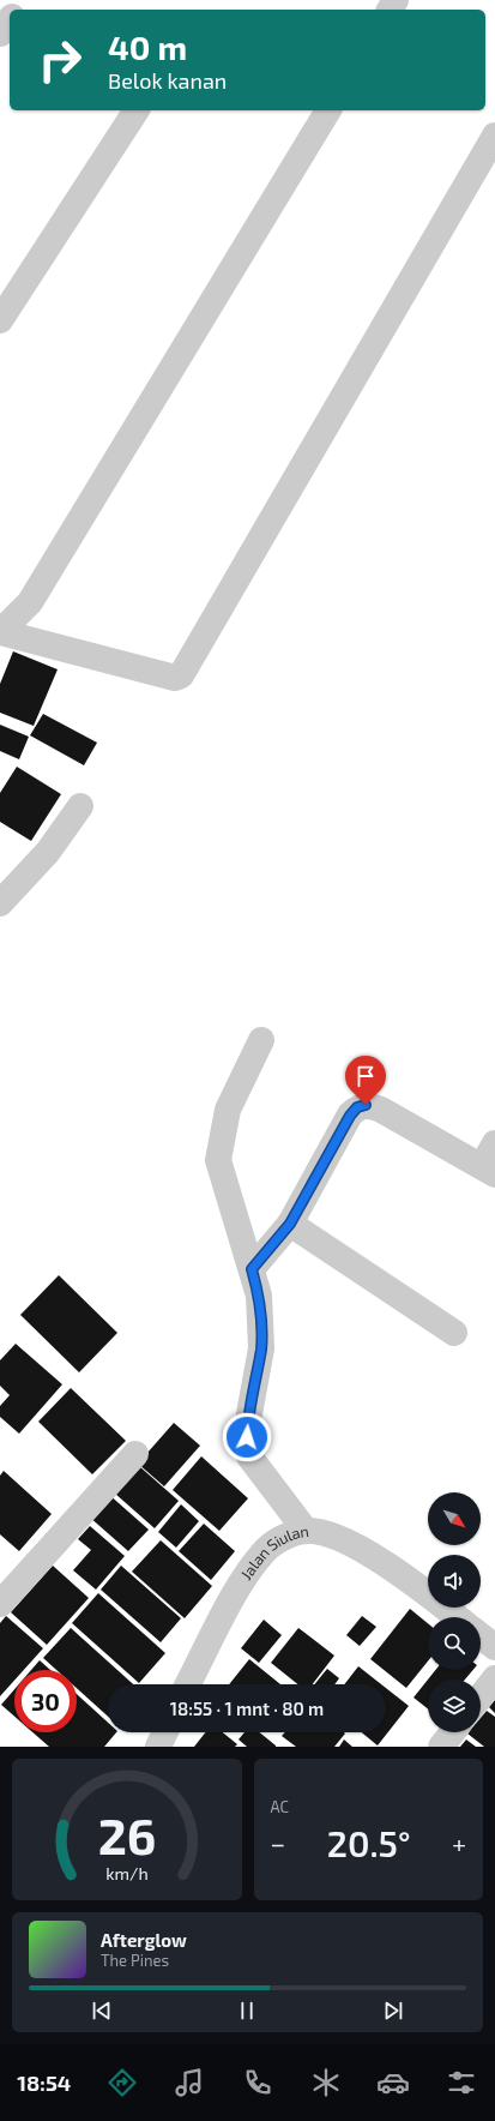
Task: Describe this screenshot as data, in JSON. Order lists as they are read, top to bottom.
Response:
{
  "streets": {
    "street": ["Jalan Siulan"]
  },
  "north": "bottom right",
  "page": {
    "turn": ["40 m", "Belok kanan"],
    "limit": "30",
    "trip": "18:55 · 1 mnt · 80 m",
    "tile": "AC",
    "heat": ["−", "20.5°", "+"],
    "song": ["Afterglow", "The Pines"],
    "tabs": "18:54",
    "gauge": ["26", "km/h"]
  }
}
